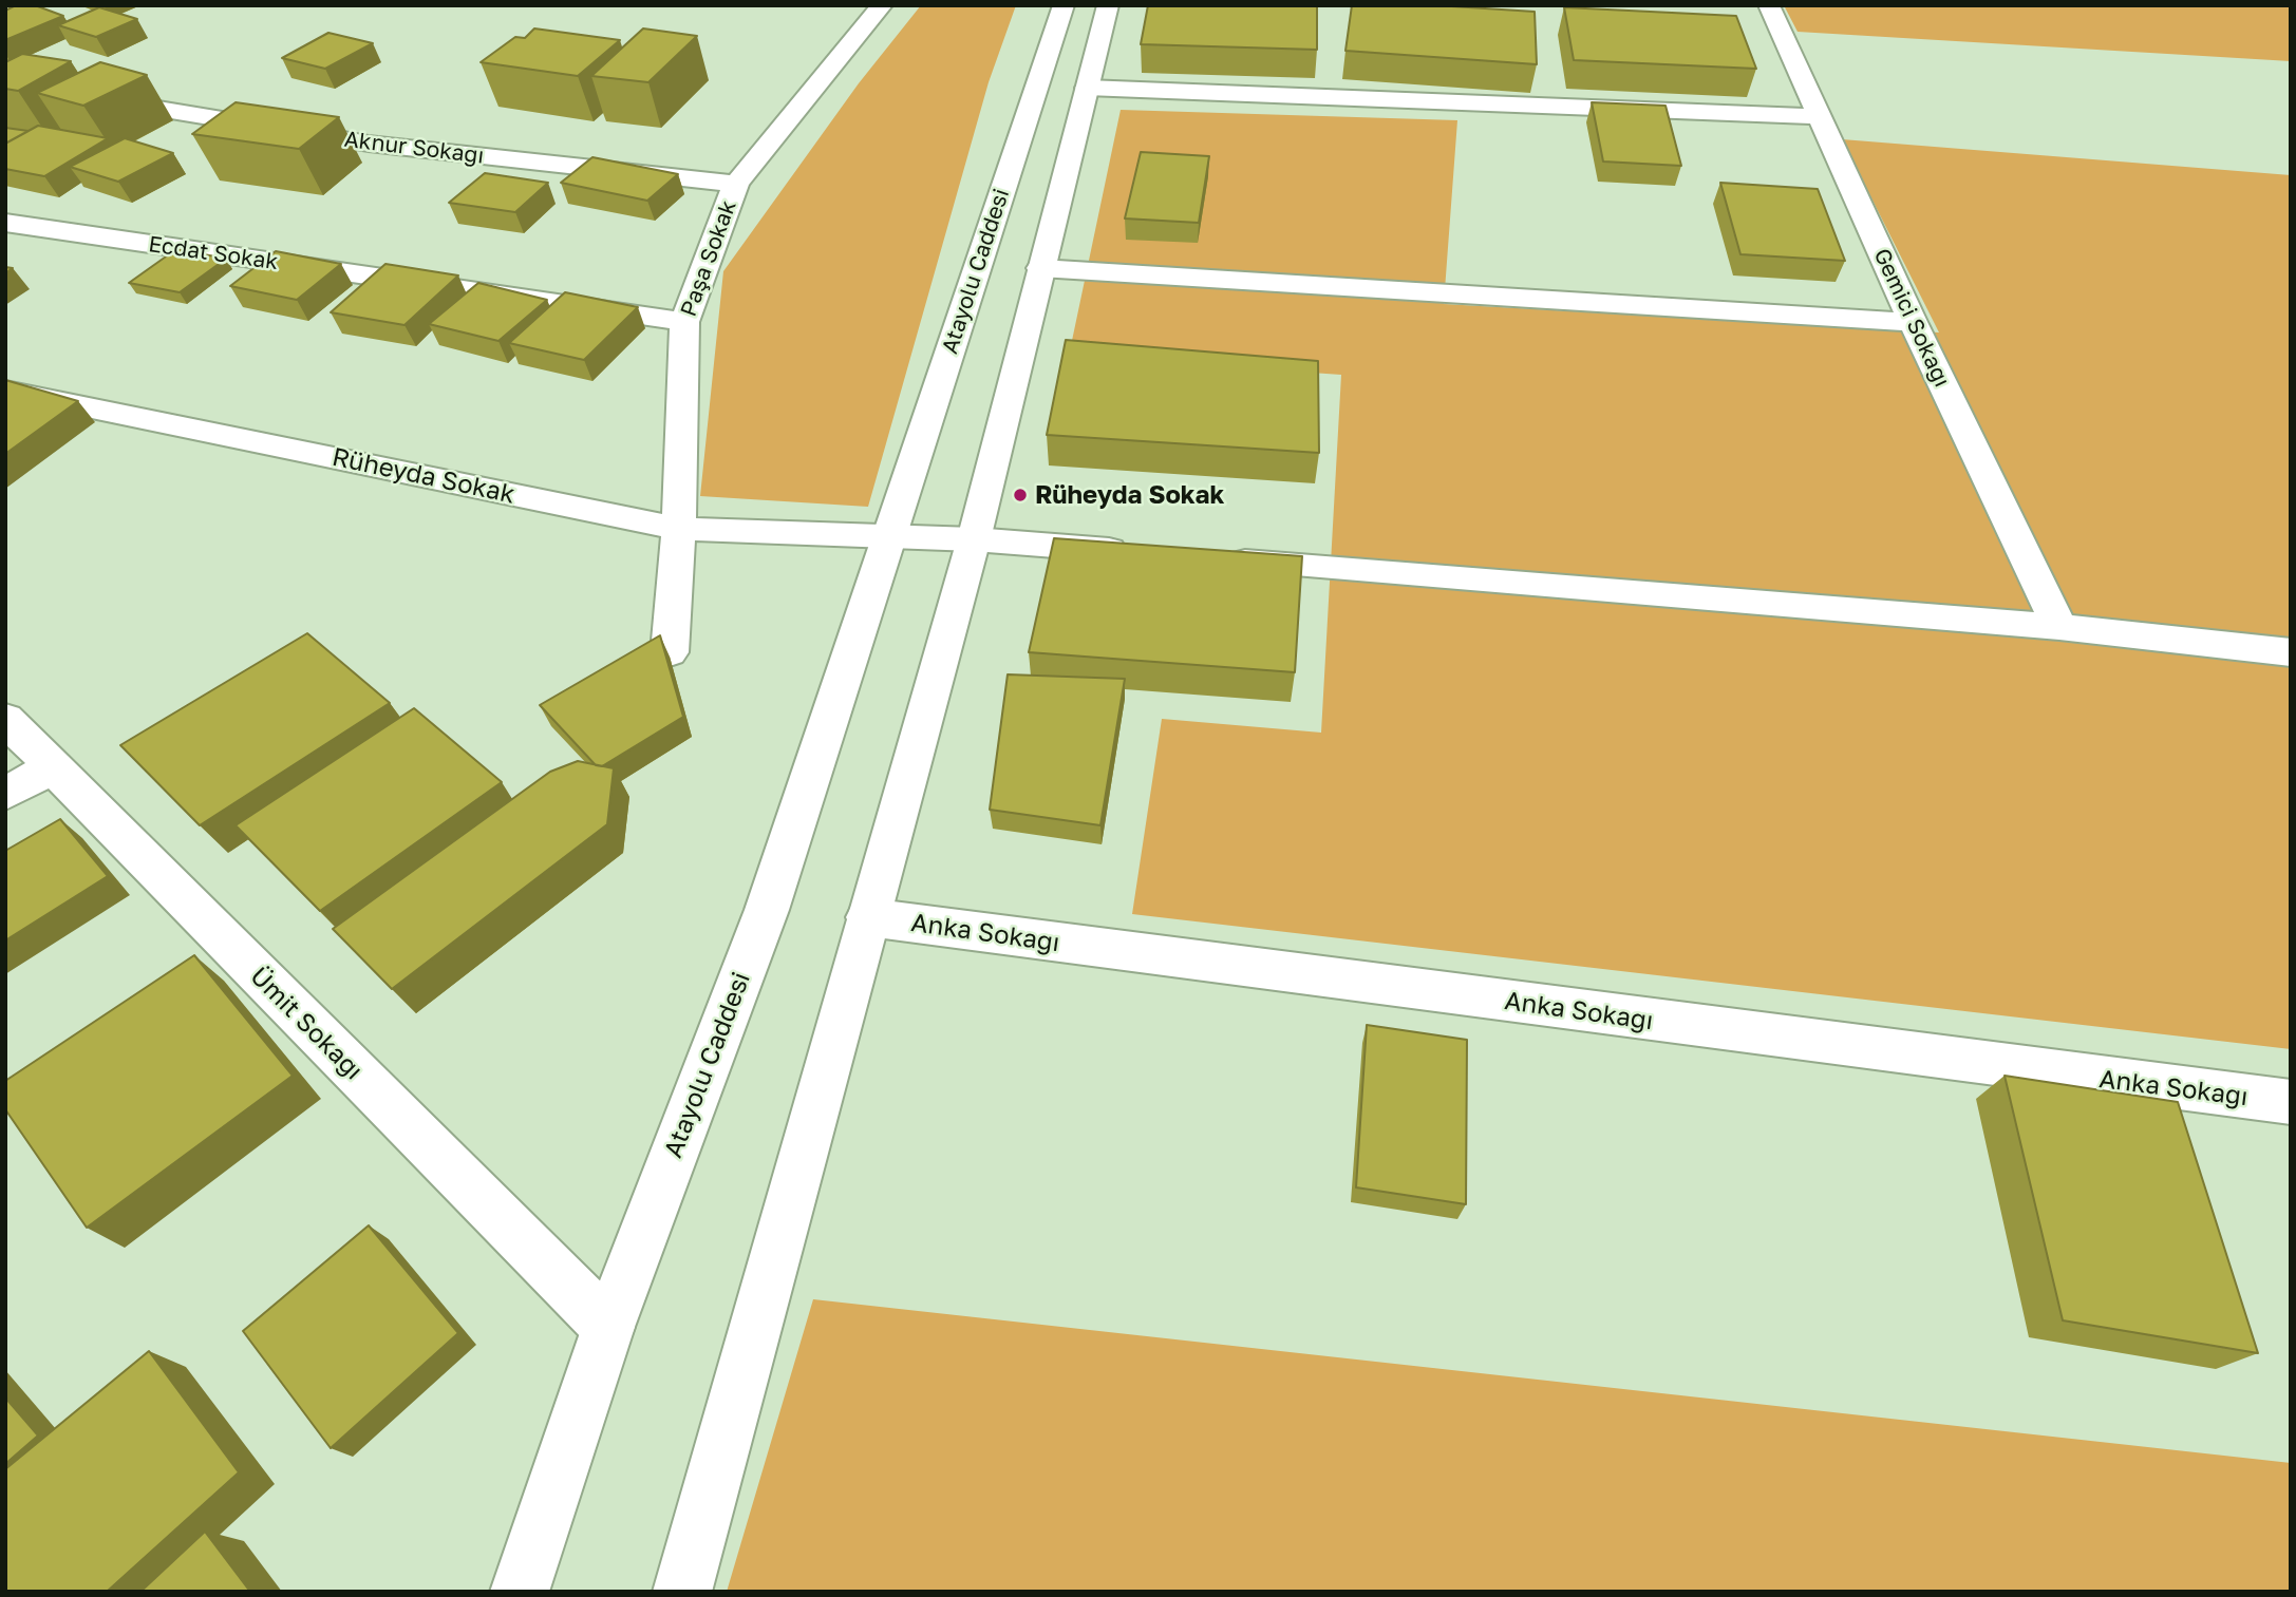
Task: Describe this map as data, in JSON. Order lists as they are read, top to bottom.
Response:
{
  "streets": {
    "street": [
      "Aknur Sokağı",
      "Ecdat Sokak",
      "Paşa Sokak",
      "Atayolu Caddesi",
      "Gemici Sokağı",
      "Rüheyda Sokak",
      "Anka Sokağı",
      "Ümit Sokağı"
    ]
  },
  "crossings": [
    ["Aknur Sokağı", "Paşa Sokak"],
    ["Ecdat Sokak", "Paşa Sokak"],
    ["Paşa Sokak", "Rüheyda Sokak"],
    ["Atayolu Caddesi", "Rüheyda Sokak"],
    ["Atayolu Caddesi", "Ümit Sokağı"]
  ],
  "places": ["Rüheyda Sokak"]
}
